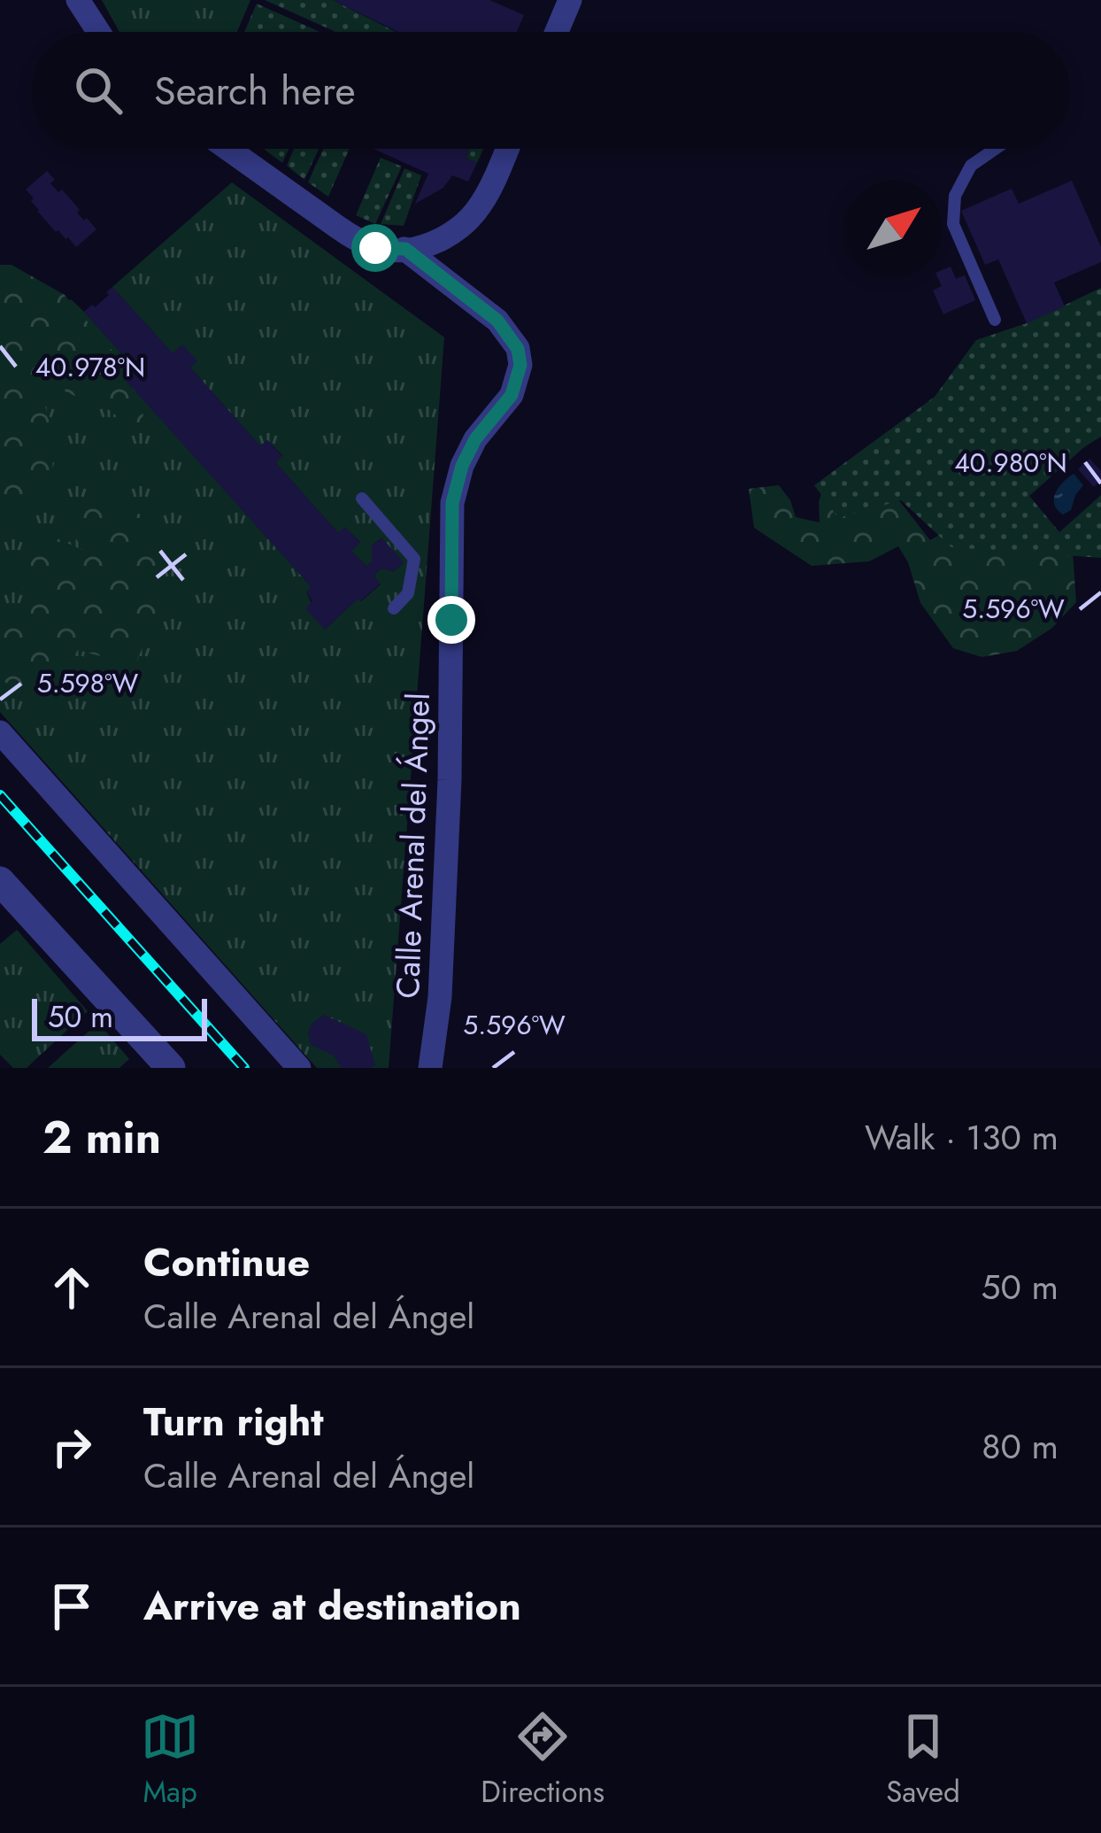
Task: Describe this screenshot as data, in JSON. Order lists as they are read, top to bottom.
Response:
{
  "streets": {
    "street": ["Calle Arenal del Ángel"]
  },
  "scale_bar": "50 m",
  "north": "top right",
  "page": {
    "search": "Search here",
    "scale": "50 m",
    "heading": ["2 min", "Walk · 130 m"],
    "list": [
      ["Continue", "Calle Arenal del Ángel", "50 m"],
      ["Turn right", "Calle Arenal del Ángel", "80 m"],
      "Arrive at destination"
    ],
    "nav": ["Map", "Directions", "Saved"]
  },
  "coordinates": [
    "40.978°N",
    "40.980°N",
    "5.596°W",
    "5.598°W"
  ]
}
